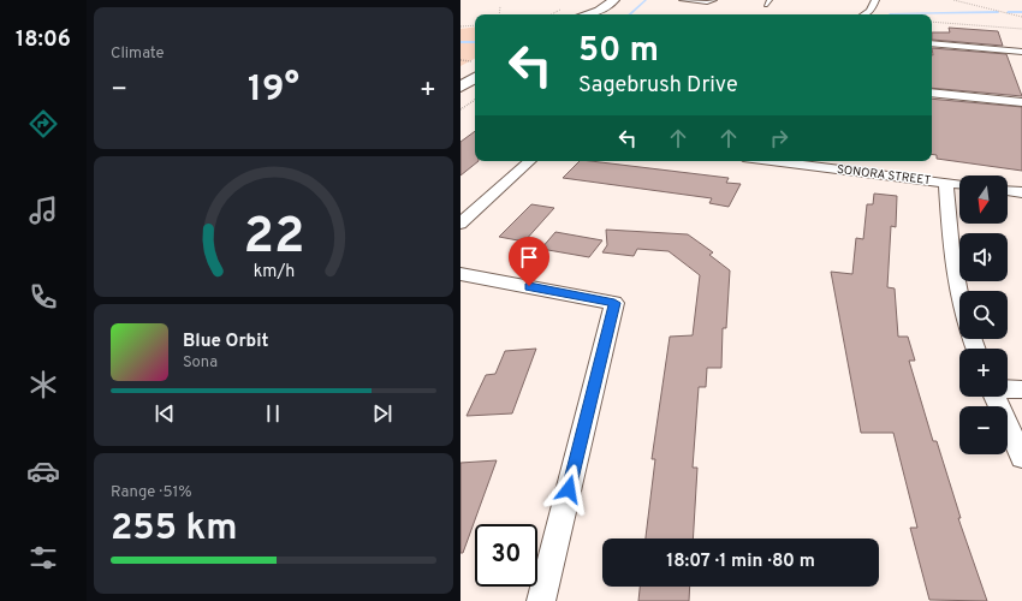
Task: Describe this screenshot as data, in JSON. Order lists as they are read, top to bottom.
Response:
{
  "streets": {
    "street": ["SONORA STREET"]
  },
  "north": "bottom",
  "page": {
    "tabs": "18:06",
    "tile": [
      "Climate",
      ["Range · 51%", "255 km"]
    ],
    "turn": ["50 m", "Sagebrush Drive"],
    "heat": ["−", "19°", "+"],
    "map_buttons": ["+", "−"],
    "song": ["Blue Orbit", "Sona"],
    "limit": "30",
    "trip": "18:07 · 1 min · 80 m",
    "gauge": ["22", "km/h"]
  }
}
